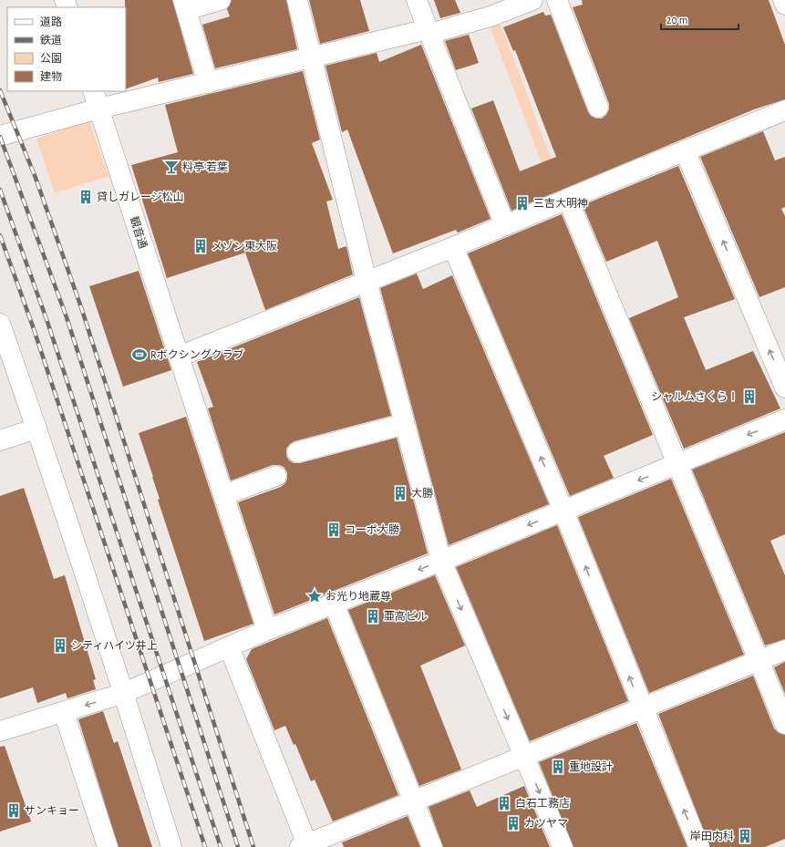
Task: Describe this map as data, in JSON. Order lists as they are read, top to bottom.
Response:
{
  "streets": {
    "street": ["観音通"]
  },
  "places": {
    "bar": ["料亭 若葉"],
    "building": [
      "貸しガレージ松山",
      "三吉大明神",
      "メゾン東大阪",
      "シャルムさくらⅠ",
      "大勝",
      "コーポ大勝",
      "亜高ビル",
      "シティハイツ井上",
      "重地設計",
      "白石工務店",
      "サンキョー",
      "カツヤマ",
      "岸田内科"
    ],
    "sports": ["Rボクシングクラブ"],
    "place": ["お光り地蔵尊"]
  },
  "legend": [
    "道路",
    "鉄道",
    "公園",
    "建物"
  ],
  "scale_bar": "20 m"
}
